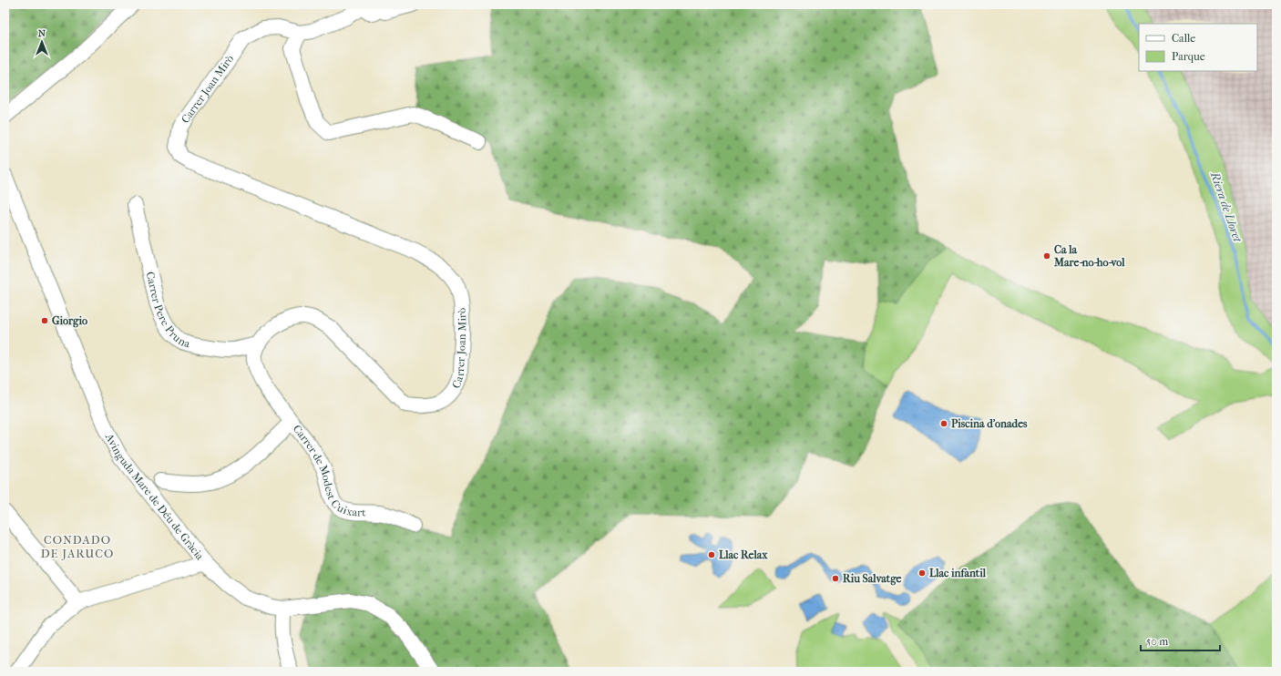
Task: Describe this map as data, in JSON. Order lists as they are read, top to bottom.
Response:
{
  "streets": {
    "street": [
      "Carrer Joan Mirò",
      "Carrer Pere Pruna",
      "Carrer de Modest Cuixart",
      "Avinguda Mare de Déu de Gràcia"
    ]
  },
  "crossings": [
    ["Carrer Joan Mirò", "Carrer Pere Pruna"]
  ],
  "districts": ["CONDADO DE JARUCO"],
  "water": ["Riera de Lloret"],
  "places": [
    "Ca la Mare-no-ho-vol",
    "Giorgio",
    "Piscina d'onades",
    "Llac Relax",
    "Llac infantil",
    "Riu Salvatge"
  ],
  "legend": ["Calle", "Parque"],
  "scale_bar": "50 m",
  "north": "top"
}
